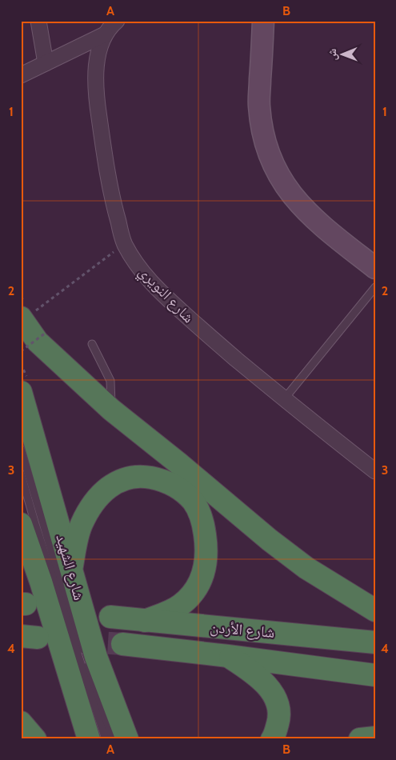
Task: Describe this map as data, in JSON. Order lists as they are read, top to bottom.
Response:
{
  "streets": {
    "highway": ["شارع الشهيد", "شارع الأردن"],
    "street": ["شارع النويري"]
  },
  "north": "left",
  "grid": {
    "columns": ["A", "B"],
    "rows": [
      "1",
      "2",
      "3",
      "4"
    ]
  }
}
